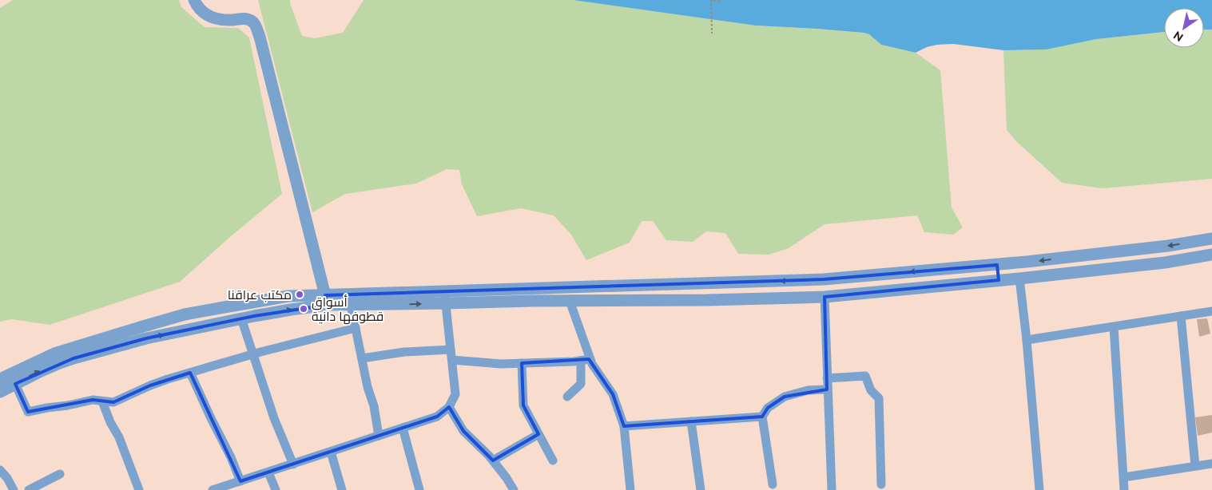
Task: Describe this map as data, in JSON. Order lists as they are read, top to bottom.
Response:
{
  "places": ["مكتب عراقنا", "أسواق قطوفها دانية"],
  "north": "bottom left"
}
